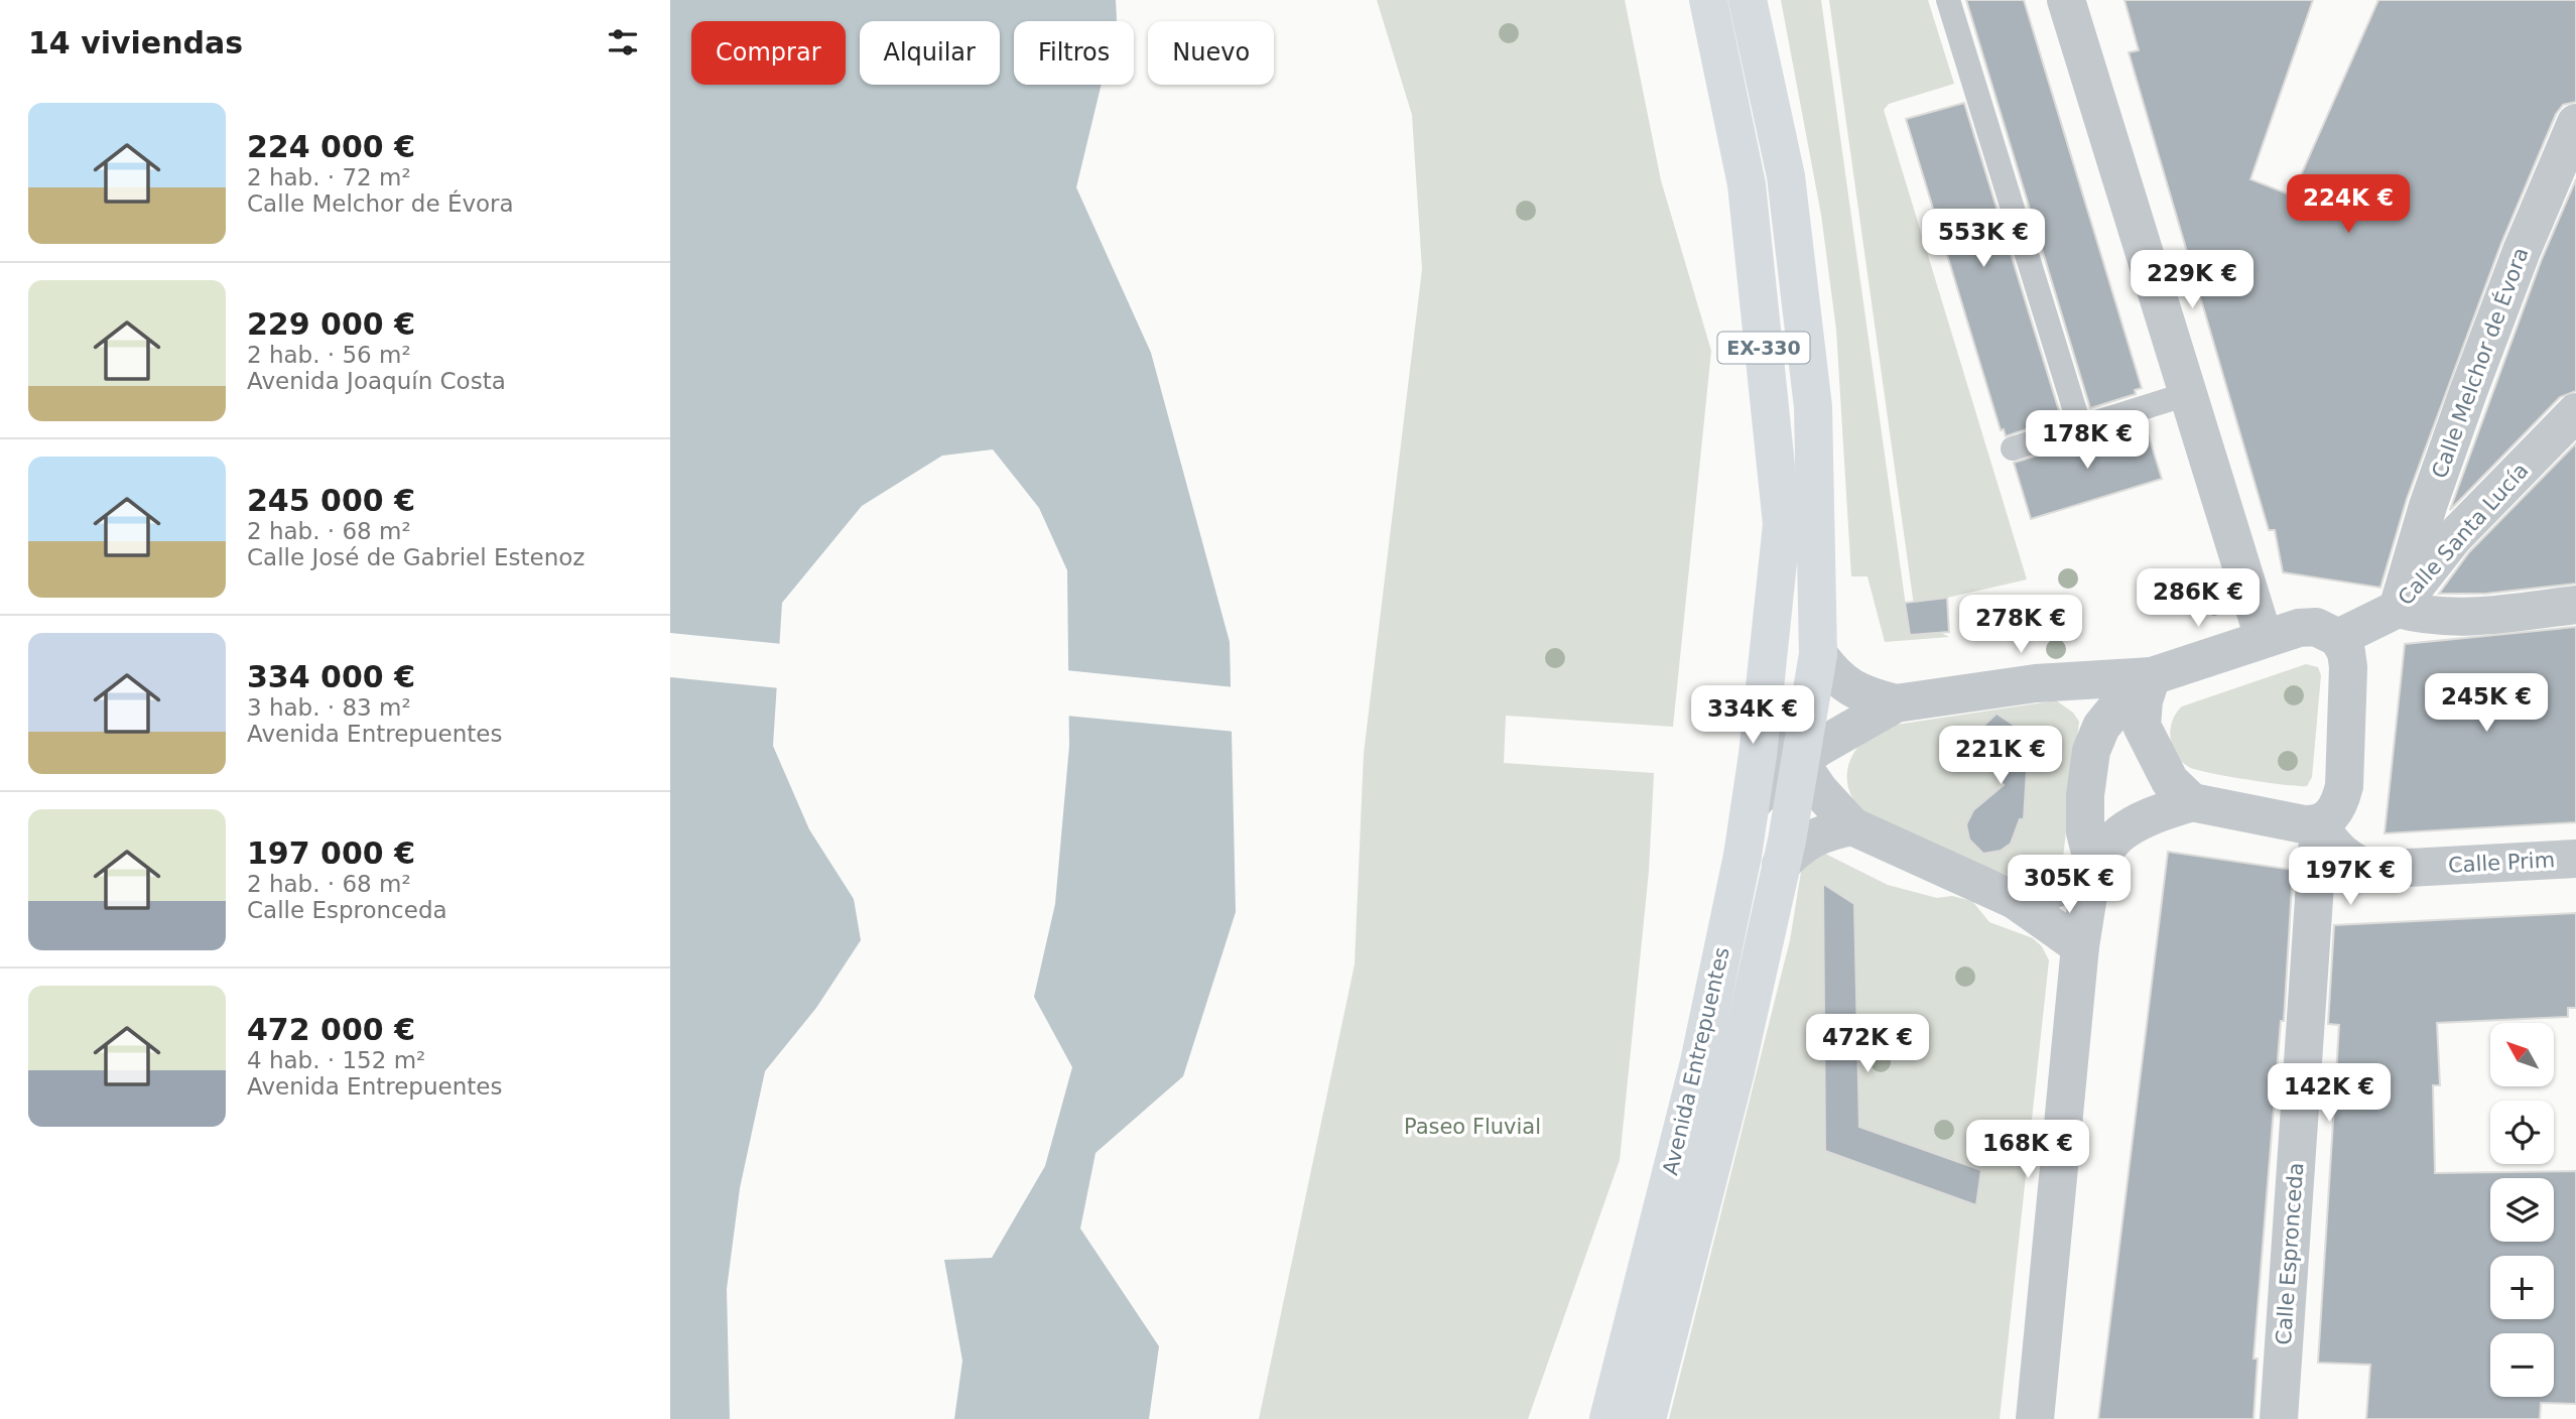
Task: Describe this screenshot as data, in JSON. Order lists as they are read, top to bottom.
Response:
{
  "streets": {
    "main road": ["EX-330", "Avenida Entrepuentes"],
    "street": [
      "Calle Melchor de Évora",
      "Calle Santa Lucía",
      "Calle Prim",
      "Calle Espronceda"
    ]
  },
  "crossings": [
    ["EX-330", "Avenida Entrepuentes"],
    ["Calle Melchor de Évora", "Calle Santa Lucía"],
    ["Calle Santa Lucía", "Calle Espronceda"],
    ["Calle Prim", "Calle Espronceda"]
  ],
  "parks": ["Paseo Fluvial"],
  "north": "top left",
  "page": {
    "heading": "14 viviendas",
    "chip": [
      "Comprar",
      "Alquilar",
      "Filtros",
      "Nuevo"
    ],
    "list": [
      {
        "name": "224 000 €",
        "note": "2 hab. · 72 m² · Calle Melchor de Évora"
      },
      {
        "name": "229 000 €",
        "note": "2 hab. · 56 m² · Avenida Joaquín Costa"
      },
      {
        "name": "245 000 €",
        "note": "2 hab. · 68 m² · Calle José de Gabriel Estenoz"
      },
      {
        "name": "334 000 €",
        "note": "3 hab. · 83 m² · Avenida Entrepuentes"
      },
      {
        "name": "197 000 €",
        "note": "2 hab. · 68 m² · Calle Espronceda"
      },
      {
        "name": "472 000 €",
        "note": "4 hab. · 152 m² · Avenida Entrepuentes"
      }
    ],
    "price": [
      "224K €",
      "553K €",
      "229K €",
      "178K €",
      "286K €",
      "278K €",
      "245K €",
      "334K €",
      "221K €",
      "197K €",
      "305K €",
      "472K €",
      "142K €",
      "168K €"
    ],
    "map_buttons": ["+", "−"]
  }
}
